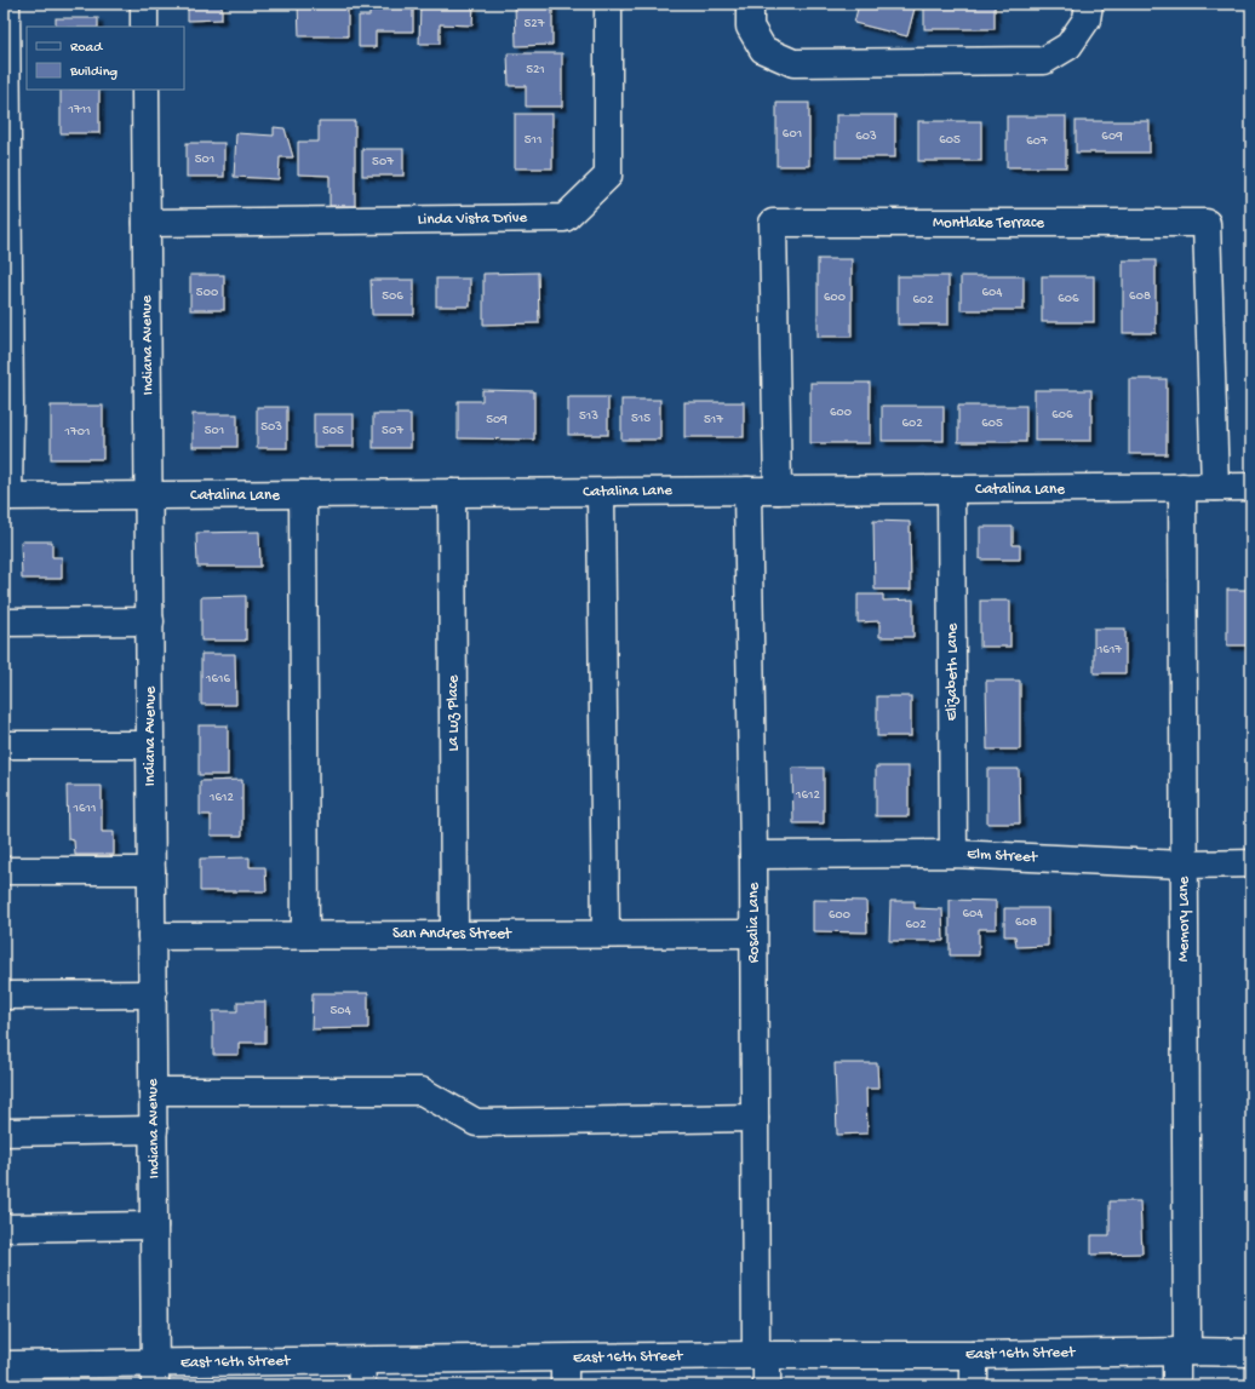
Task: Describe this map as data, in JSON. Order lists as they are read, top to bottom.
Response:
{
  "streets": {
    "street": [
      "Linda Vista Drive",
      "Montlake Terrace",
      "Indiana Avenue",
      "Catalina Lane",
      "Elizabeth Lane",
      "La Luz Place",
      "Elm Street",
      "Memory Lane",
      "Rosalia Lane",
      "San Andres Street",
      "East 16th Street"
    ]
  },
  "crossings": [
    ["Linda Vista Drive", "Indiana Avenue"],
    ["Montlake Terrace", "Catalina Lane"],
    ["Indiana Avenue", "Catalina Lane"],
    ["Indiana Avenue", "San Andres Street"],
    ["Indiana Avenue", "East 16th Street"],
    ["Catalina Lane", "Elizabeth Lane"],
    ["Catalina Lane", "La Luz Place"],
    ["Catalina Lane", "Memory Lane"],
    ["Catalina Lane", "Rosalia Lane"],
    ["Elizabeth Lane", "Elm Street"],
    ["La Luz Place", "San Andres Street"],
    ["Elm Street", "Memory Lane"],
    ["Elm Street", "Rosalia Lane"],
    ["Memory Lane", "East 16th Street"],
    ["Rosalia Lane", "San Andres Street"],
    ["Rosalia Lane", "East 16th Street"]
  ],
  "house_numbers": [
    "527",
    "521",
    "1711",
    "601",
    "603",
    "609",
    "511",
    "605",
    "607",
    "501",
    "507",
    "500",
    "604",
    "506",
    "608",
    "600",
    "606",
    "602",
    "600",
    "606",
    "513",
    "515",
    "509",
    "517",
    "602",
    "605",
    "503",
    "501",
    "505",
    "507",
    "1701",
    "1617",
    "1616",
    "1612",
    "1612",
    "1611",
    "604",
    "600",
    "608",
    "602",
    "504"
  ],
  "legend": ["Road", "Building"]
}
